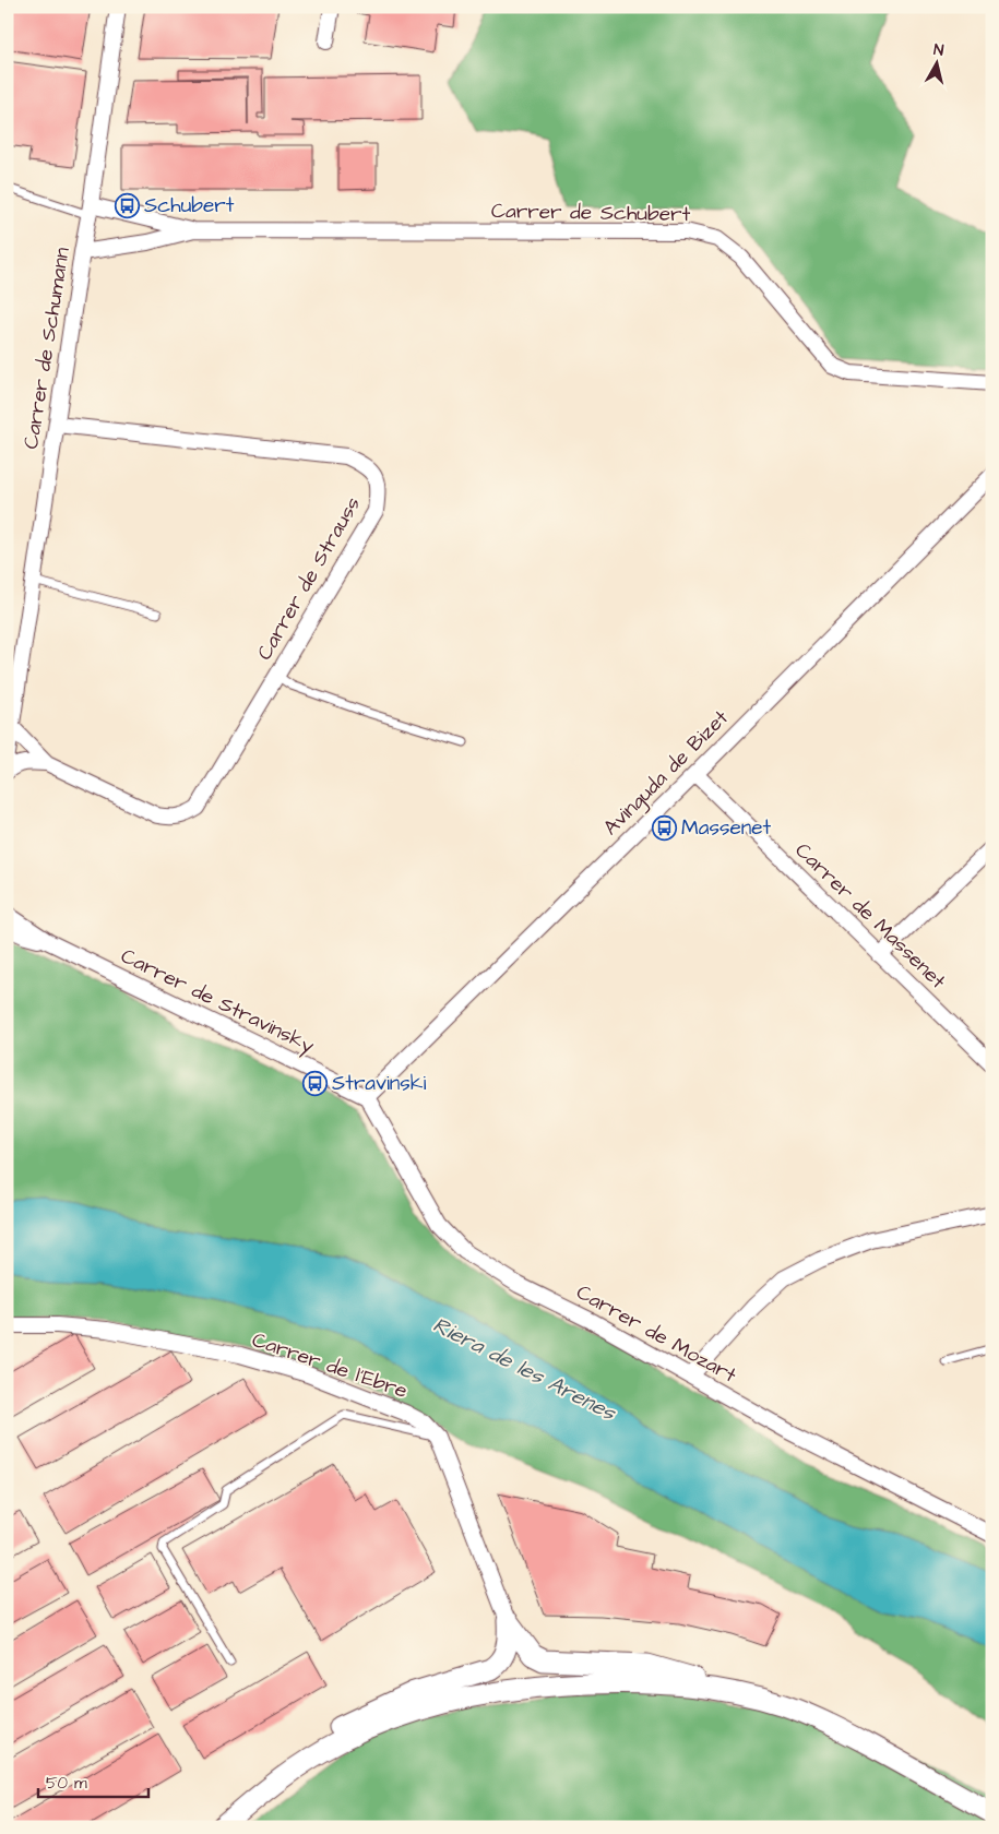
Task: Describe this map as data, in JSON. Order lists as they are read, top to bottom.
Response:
{
  "streets": {
    "street": [
      "Carrer de Schubert",
      "Carrer de Schumann",
      "Carrer de Strauss",
      "Avinguda de Bizet",
      "Carrer de Massenet",
      "Carrer de Stravinsky",
      "Carrer de Mozart",
      "Carrer de l'Ebre"
    ]
  },
  "crossings": [
    ["Carrer de Schubert", "Carrer de Schumann"],
    ["Carrer de Schumann", "Carrer de Strauss"],
    ["Avinguda de Bizet", "Carrer de Massenet"],
    ["Avinguda de Bizet", "Carrer de Stravinsky"],
    ["Avinguda de Bizet", "Carrer de Mozart"],
    ["Carrer de Stravinsky", "Carrer de Mozart"]
  ],
  "water": ["Riera de les Arenes"],
  "places": {
    "bus stop": ["Schubert", "Massenet", "Stravinski"]
  },
  "scale_bar": "50 m",
  "north": "top"
}
